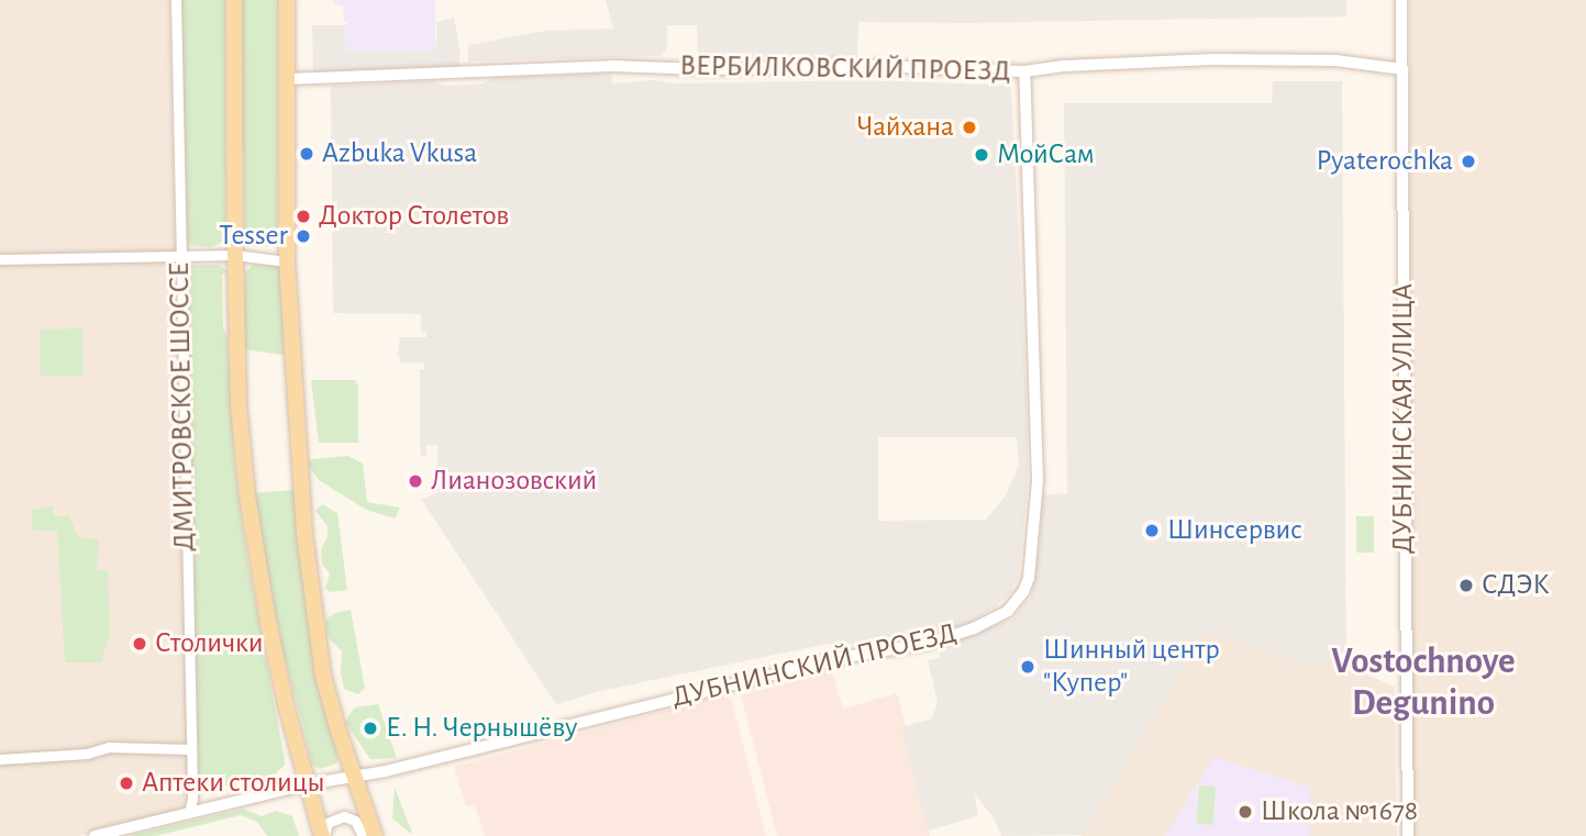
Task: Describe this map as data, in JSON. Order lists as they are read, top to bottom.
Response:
{
  "streets": {
    "main road": ["ДМИТРОВСКОЕ ШОССЕ"],
    "street": ["ВЕРБИЛКОВСКИЙ ПРОЕЗД", "ДУБНИНСКАЯ УЛИЦА", "ДУБНИНСКИЙ ПРОЕЗД"]
  },
  "crossings": [
    ["ВЕРБИЛКОВСКИЙ ПРОЕЗД", "ДУБНИНСКАЯ УЛИЦА"],
    ["ВЕРБИЛКОВСКИЙ ПРОЕЗД", "ДУБНИНСКИЙ ПРОЕЗД"]
  ],
  "districts": ["Vostochnoye Degunino"],
  "places": [
    "Чайхана",
    "Azbuka Vkusa",
    "МойСам",
    "Pyaterochka",
    "Доктор Столетов",
    "Tesser",
    "Лианозовский",
    "Шинсервис",
    "СДЭК",
    "Столички",
    "Шинный центр \"Купер\"",
    "Е. Н. Чернышёву",
    "Аптеки столицы",
    "Школа №1678"
  ]
}
